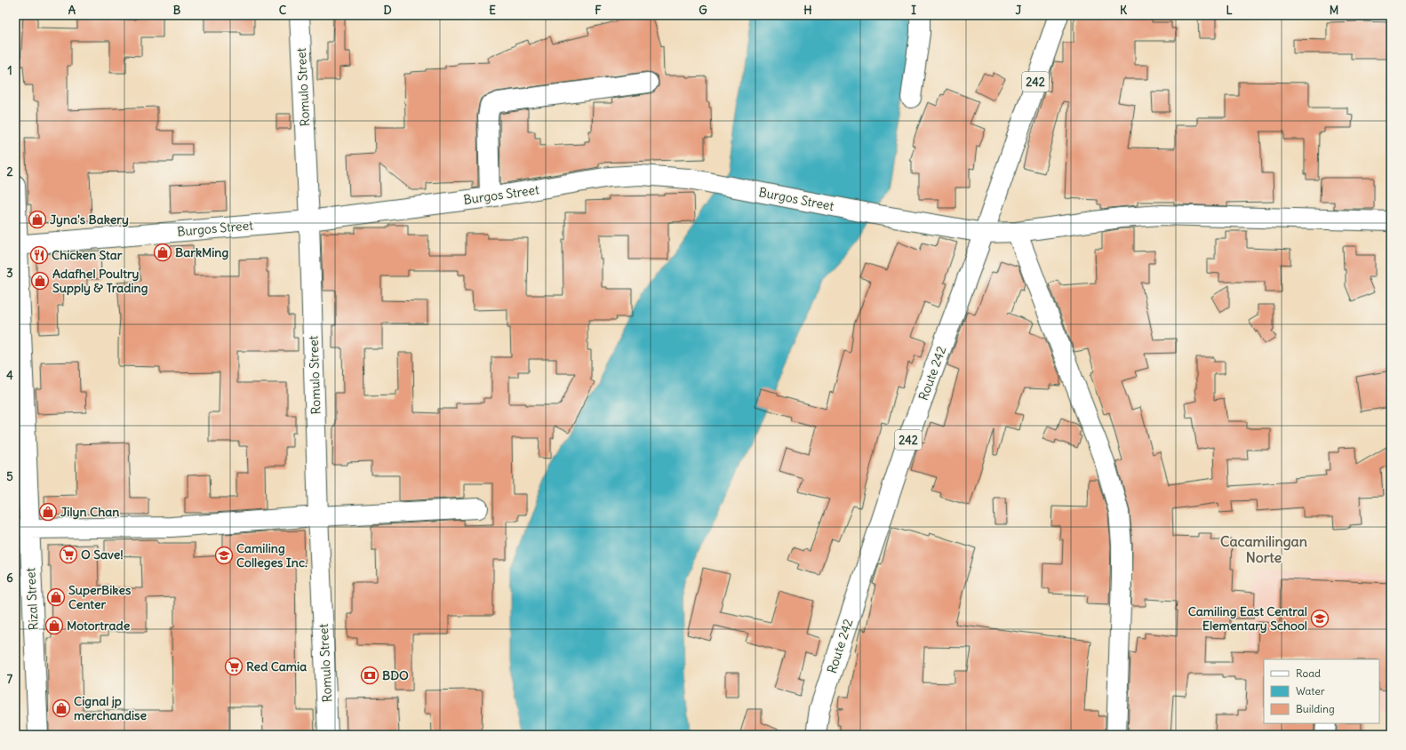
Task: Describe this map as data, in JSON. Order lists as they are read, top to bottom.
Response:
{
  "streets": {
    "street": [
      "242",
      "Romulo Street",
      "Burgos Street",
      "Route 242",
      "Rizal Street"
    ]
  },
  "crossings": [
    ["Romulo Street", "Burgos Street"],
    ["Burgos Street", "Route 242"],
    ["Burgos Street", "Rizal Street"]
  ],
  "districts": ["Cacamilingan Norte"],
  "places": {
    "shop": [
      "Jyna's Bakery",
      "BarkMing",
      "Adafhel Poultry Supply & Trading",
      "Jilyn Chan",
      "SuperBikes Center",
      "Motortrade",
      "Cignal jp merchandise"
    ],
    "restaurant": ["Chicken Star"],
    "supermarket": ["O Save!", "Red Camia"],
    "school or university": ["Camiling Colleges Inc.", "Camiling East Central Elementary School"],
    "bank": ["BDO"]
  },
  "legend": ["Road", "Water", "Building"],
  "grid": {
    "columns": [
      "A",
      "B",
      "C",
      "D",
      "E",
      "F",
      "G",
      "H",
      "I",
      "J",
      "K",
      "L",
      "M"
    ],
    "rows": [
      "1",
      "2",
      "3",
      "4",
      "5",
      "6",
      "7"
    ]
  }
}
